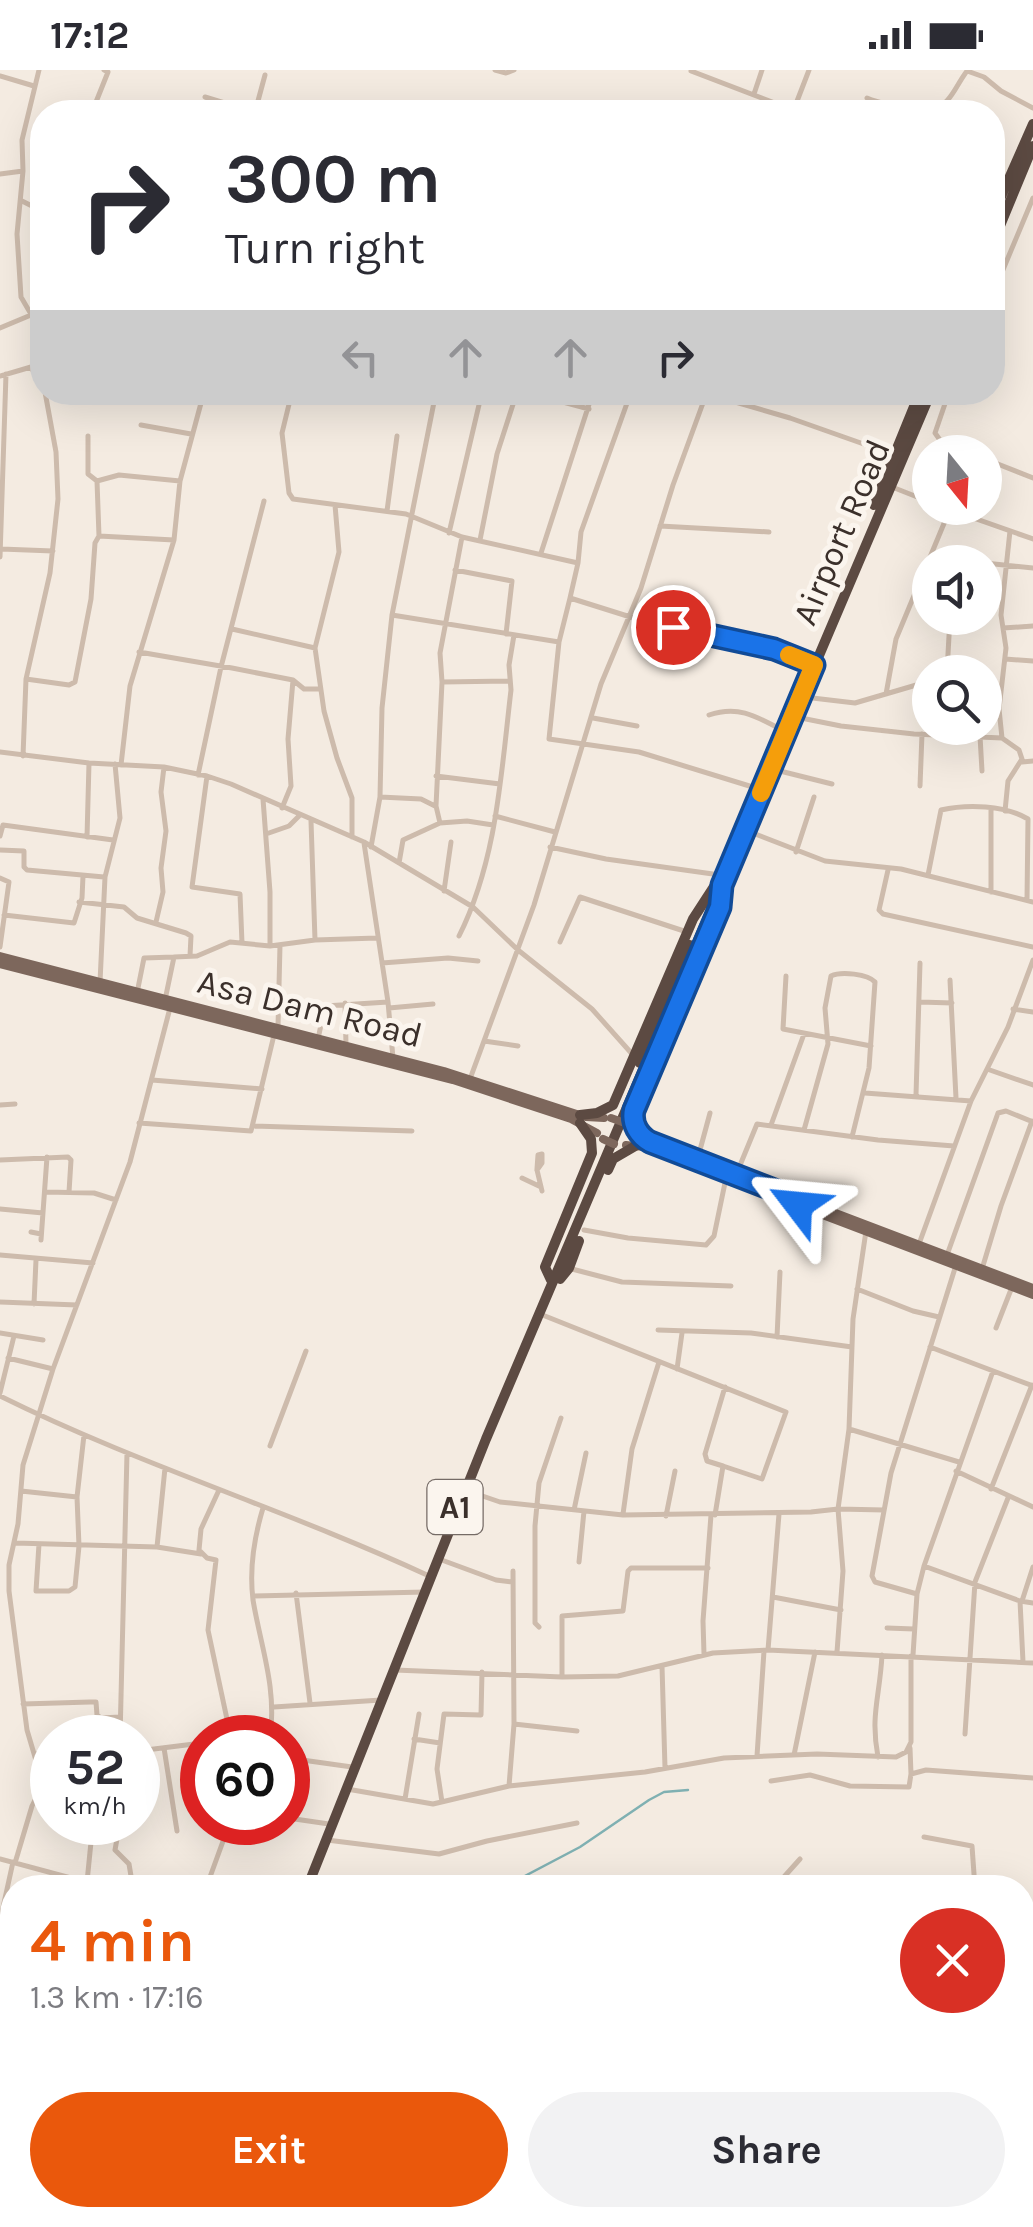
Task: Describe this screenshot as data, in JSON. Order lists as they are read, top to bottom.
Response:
{
  "streets": {
    "highway": ["Airport Road", "A1"],
    "main road": ["Asa Dam Road"]
  },
  "crossings": [
    ["Airport Road", "Asa Dam Road"],
    ["Airport Road", "A1"],
    ["Asa Dam Road", "A1"]
  ],
  "north": "bottom",
  "page": {
    "status": "17:12",
    "turn": ["300 m", "Turn right"],
    "speed": "52 km/h",
    "limit": "60",
    "heading": ["4 min", "1.3 km · 17:16"],
    "buttons": ["Exit", "Share"]
  }
}
